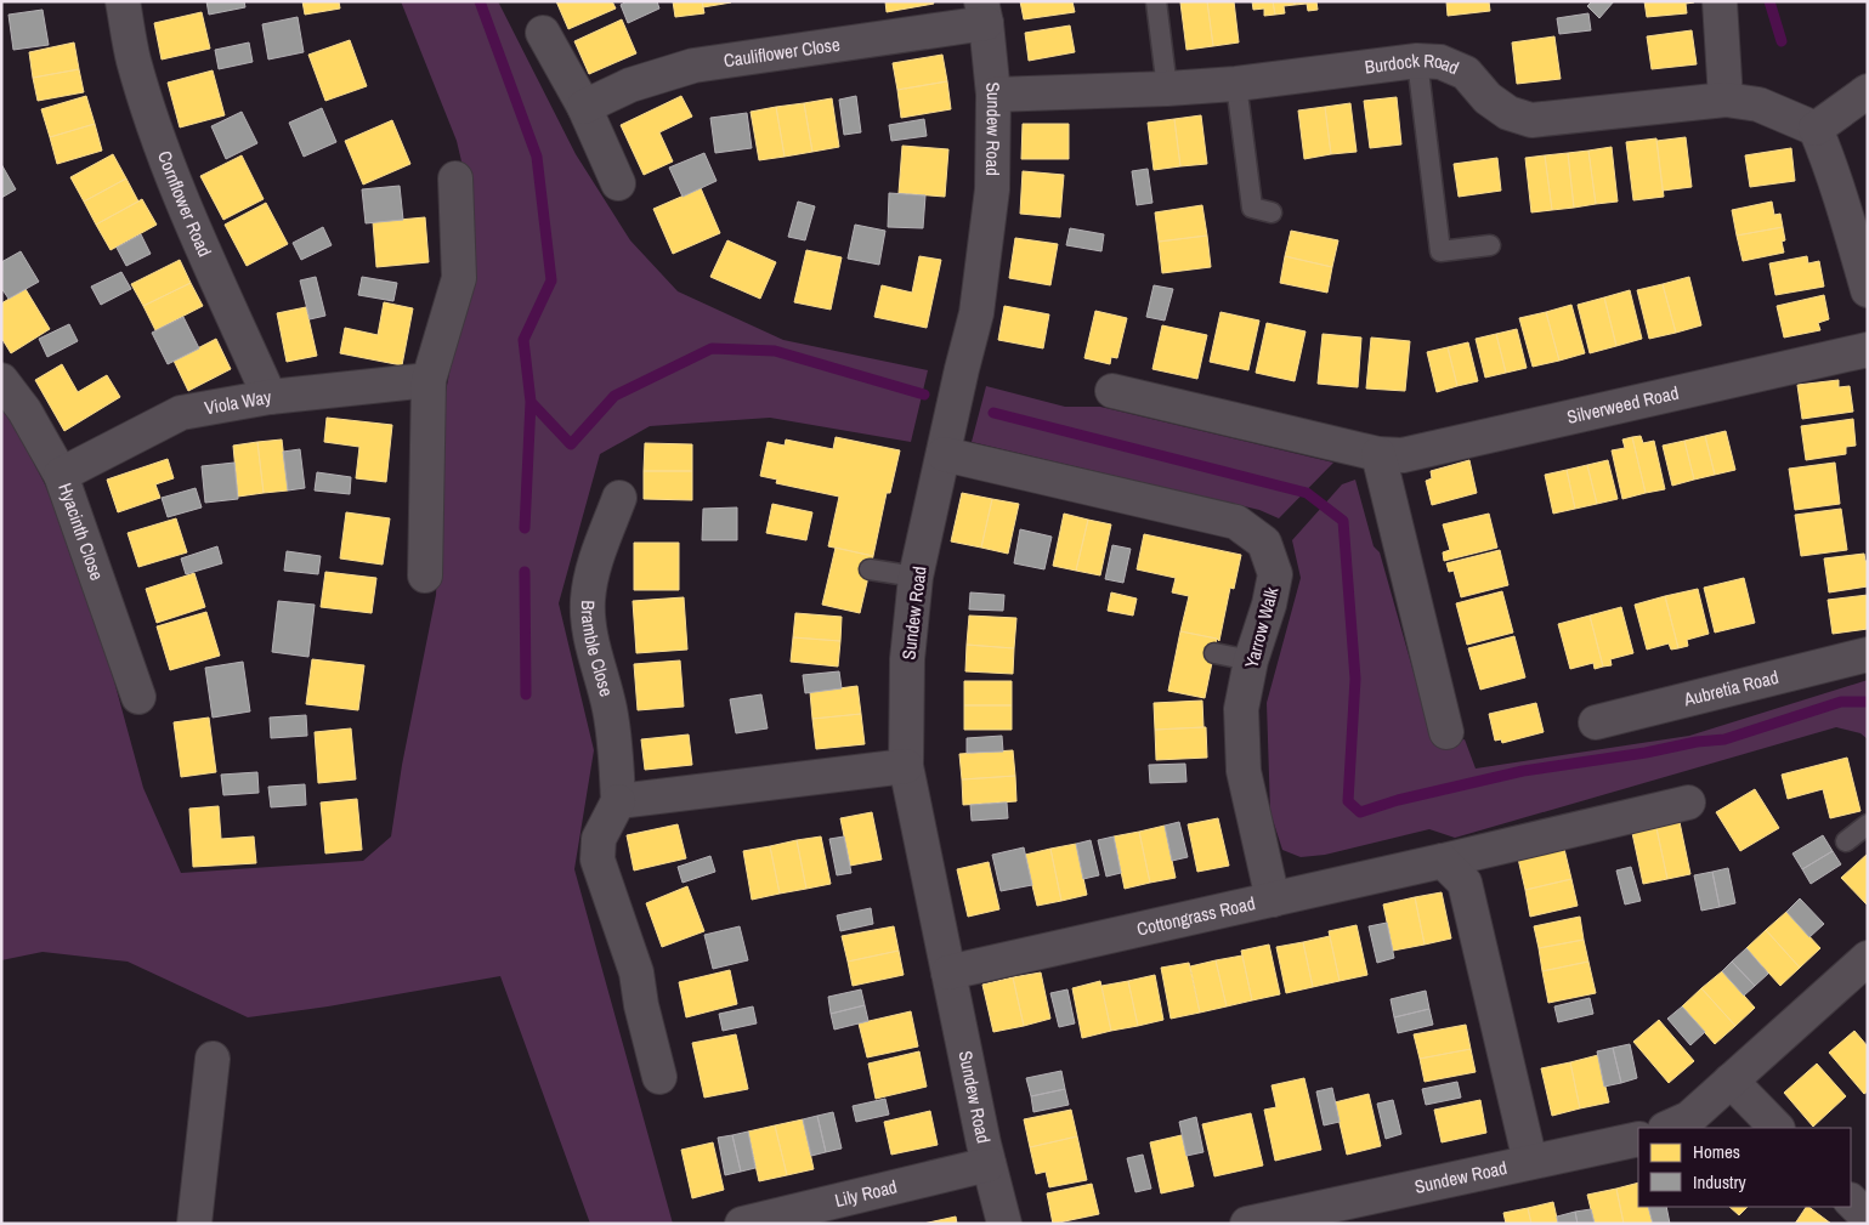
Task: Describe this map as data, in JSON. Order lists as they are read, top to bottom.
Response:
{
  "streets": {
    "street": [
      "Cauliflower Close",
      "Burdock Road",
      "Sundew Road",
      "Cornflower Road",
      "Viola Way",
      "Silverweed Road",
      "Hyacinth Close",
      "Yarrow Walk",
      "Bramble Close",
      "Aubretia Road",
      "Cottongrass Road",
      "Lily Road"
    ]
  },
  "crossings": [
    ["Cauliflower Close", "Sundew Road"],
    ["Burdock Road", "Sundew Road"],
    ["Sundew Road", "Yarrow Walk"],
    ["Sundew Road", "Cottongrass Road"],
    ["Sundew Road", "Lily Road"],
    ["Cornflower Road", "Viola Way"],
    ["Viola Way", "Hyacinth Close"],
    ["Yarrow Walk", "Cottongrass Road"]
  ],
  "legend": ["Homes", "Industry"]
}
